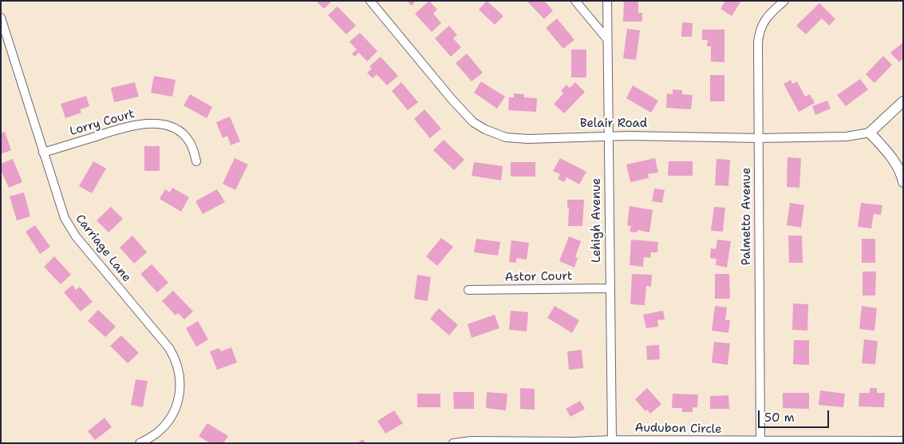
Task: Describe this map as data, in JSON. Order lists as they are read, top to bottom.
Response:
{
  "streets": {
    "street": [
      "Lorry Court",
      "Belair Road",
      "Palmetto Avenue",
      "Lehigh Avenue",
      "Carriage Lane",
      "Astor Court",
      "Audubon Circle"
    ]
  },
  "crossings": [
    ["Lorry Court", "Carriage Lane"],
    ["Belair Road", "Palmetto Avenue"],
    ["Belair Road", "Lehigh Avenue"],
    ["Palmetto Avenue", "Audubon Circle"],
    ["Lehigh Avenue", "Astor Court"],
    ["Lehigh Avenue", "Audubon Circle"]
  ],
  "scale_bar": "50 m"
}
